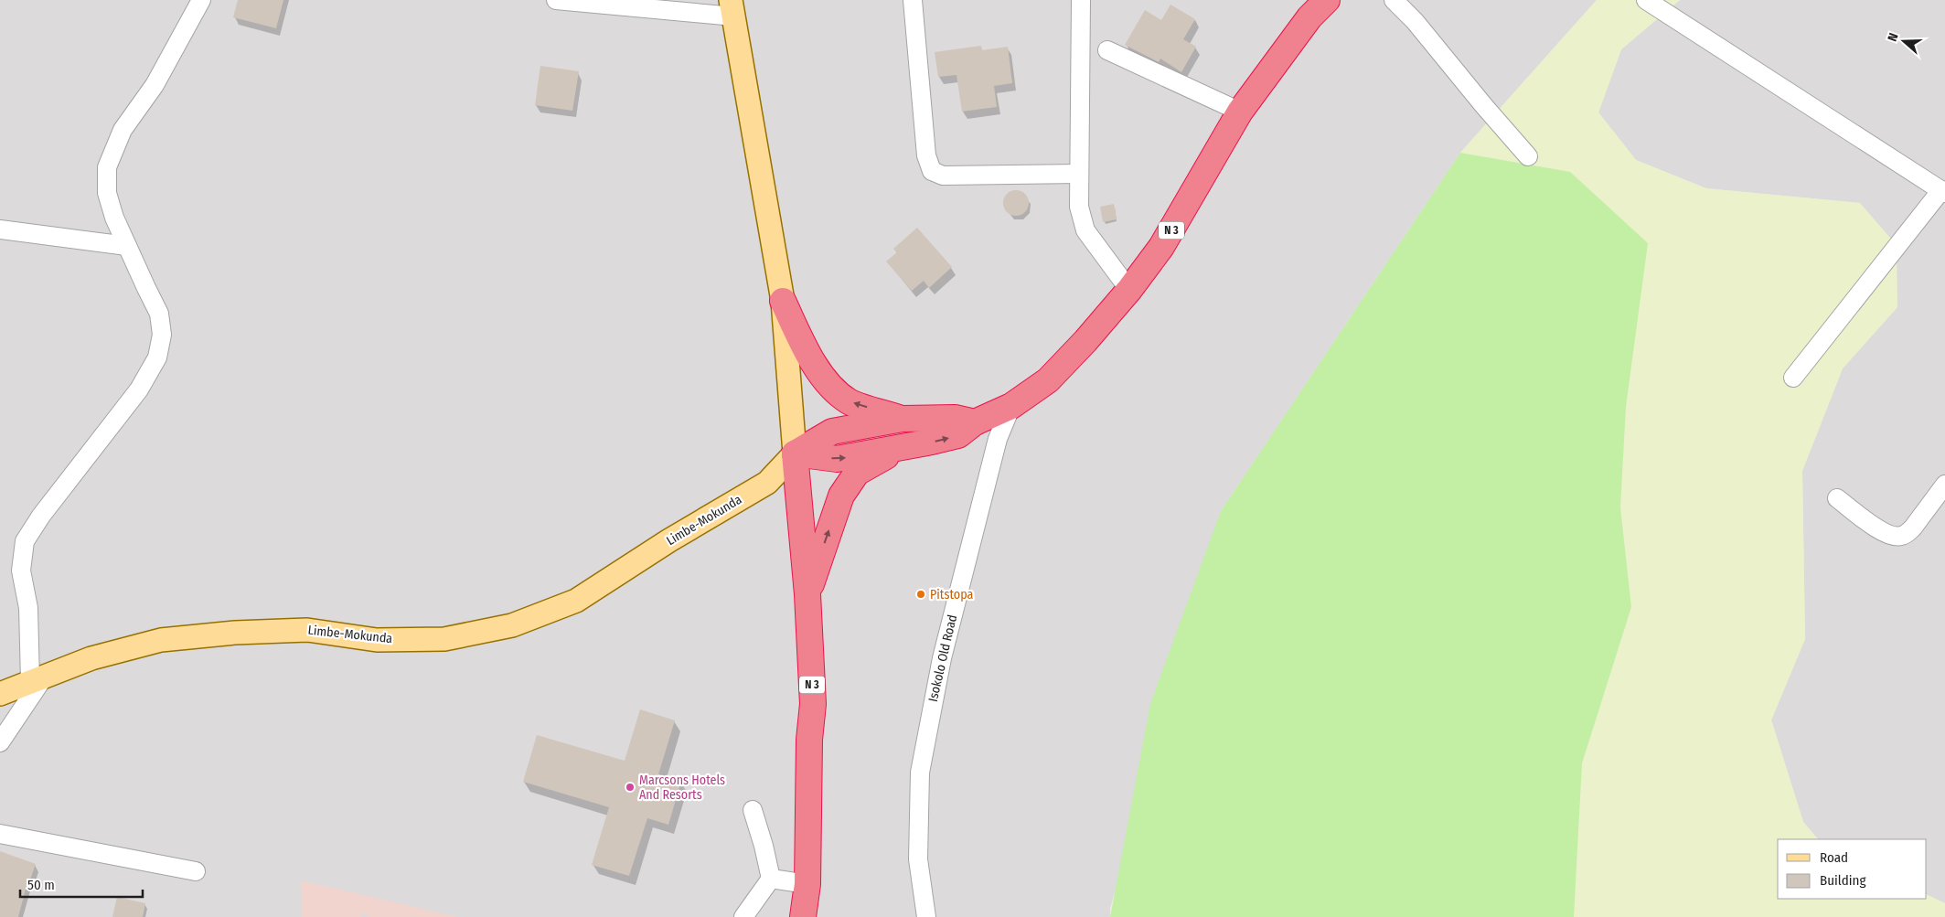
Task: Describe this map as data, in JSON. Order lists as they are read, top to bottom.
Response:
{
  "streets": {
    "highway": ["N 3"],
    "main road": ["Limbe-Mokunda"],
    "street": ["Isokolo Old Road"]
  },
  "crossings": [
    ["N 3", "Limbe-Mokunda"],
    ["N 3", "Isokolo Old Road"]
  ],
  "places": ["Pitstopa", "Marcsons Hotels And Resorts"],
  "legend": ["Road", "Building"],
  "scale_bar": "50 m",
  "north": "left"
}
